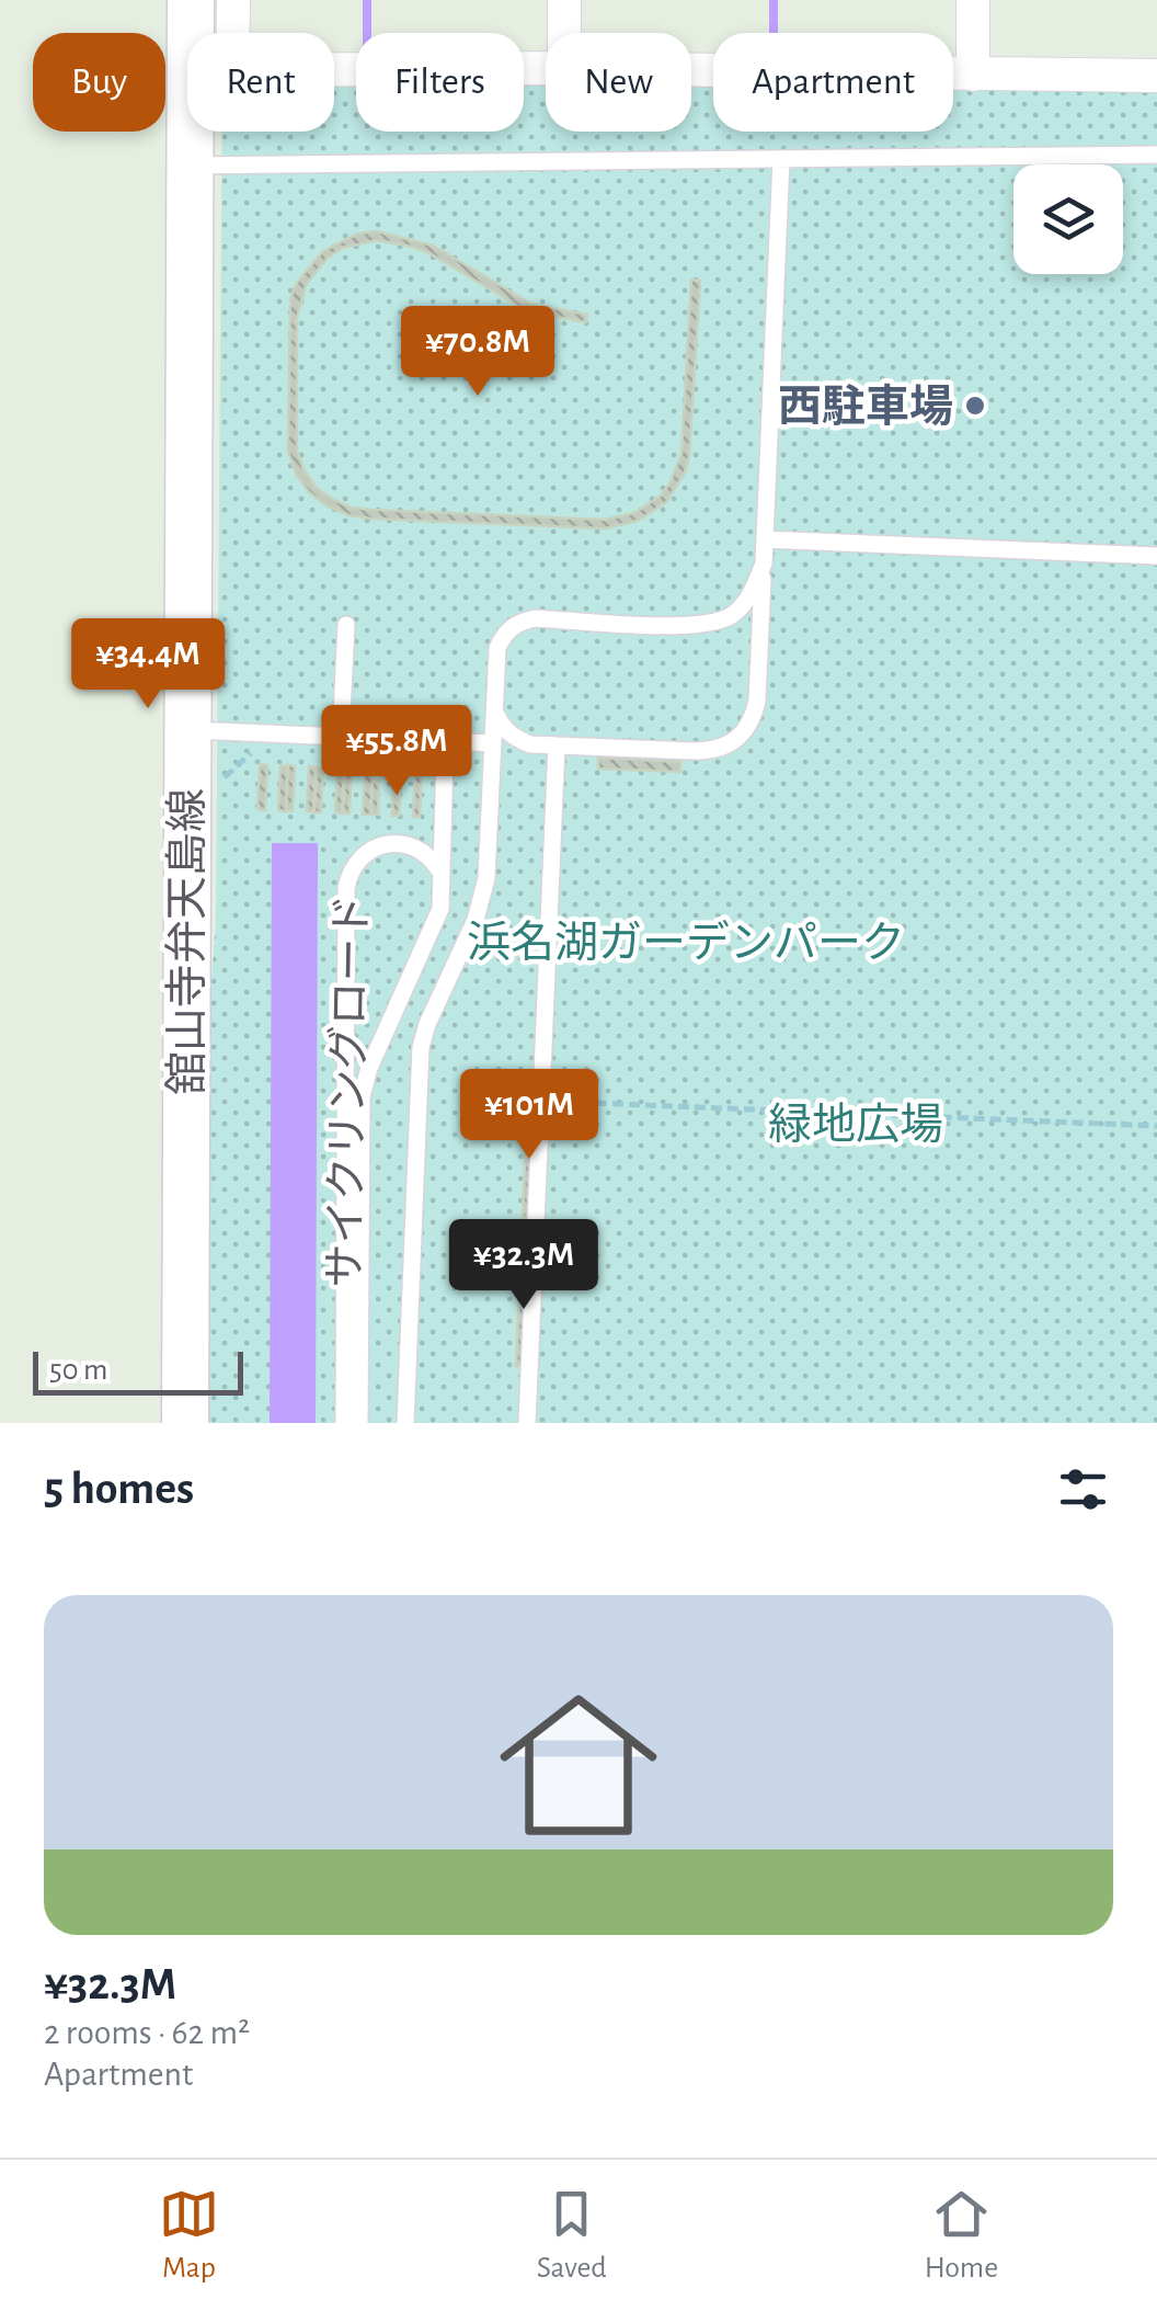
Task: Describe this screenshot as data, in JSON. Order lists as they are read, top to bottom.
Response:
{
  "streets": {
    "main road": ["舘山寺弁天島線"],
    "lane": ["サイクリングロード"]
  },
  "parks": ["浜名湖ガーデンパーク", "緑地広場"],
  "places": ["西駐車場"],
  "scale_bar": "50 m",
  "page": {
    "chip": [
      "Buy",
      "Rent",
      "Filters",
      "New",
      "Apartment"
    ],
    "price": [
      "¥70.8M",
      "¥34.4M",
      "¥55.8M",
      "¥101M",
      "¥32.3M"
    ],
    "scale": "50 m",
    "heading": "5 homes",
    "list": [
      {
        "name": "¥32.3M",
        "note": "2 rooms · 62 m² · Apartment"
      }
    ],
    "tabs": ["Map", "Saved", "Home"]
  }
}
